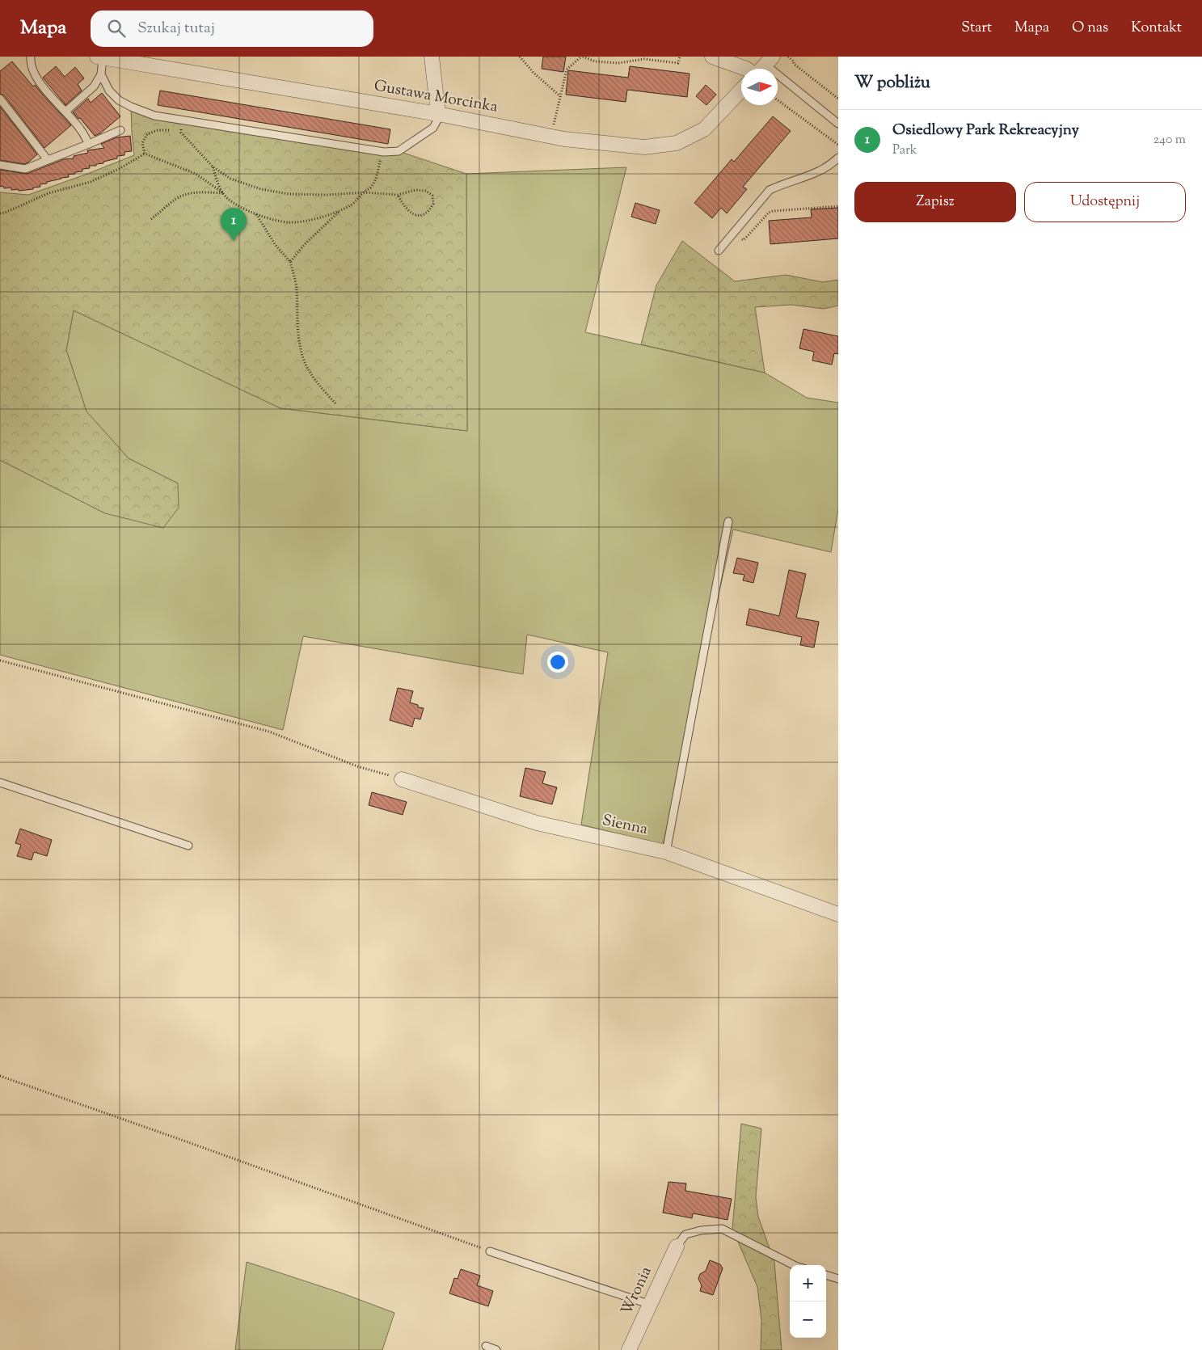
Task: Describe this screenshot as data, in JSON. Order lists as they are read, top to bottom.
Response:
{
  "streets": {
    "street": ["Gustawa Morcinka", "Sienna", "Wronia"]
  },
  "north": "right",
  "page": {
    "header": "Mapa",
    "search": "Szukaj tutaj",
    "nav": [
      "Start",
      "Mapa",
      "O nas",
      "Kontakt"
    ],
    "heading": "W pobliżu",
    "list": [
      {
        "mark": "1",
        "name": "Osiedlowy Park Rekreacyjny",
        "note": "Park",
        "value": "240 m"
      }
    ],
    "buttons": ["Zapisz", "Udostępnij"],
    "pins": "1",
    "map_buttons": ["+", "−"]
  }
}
